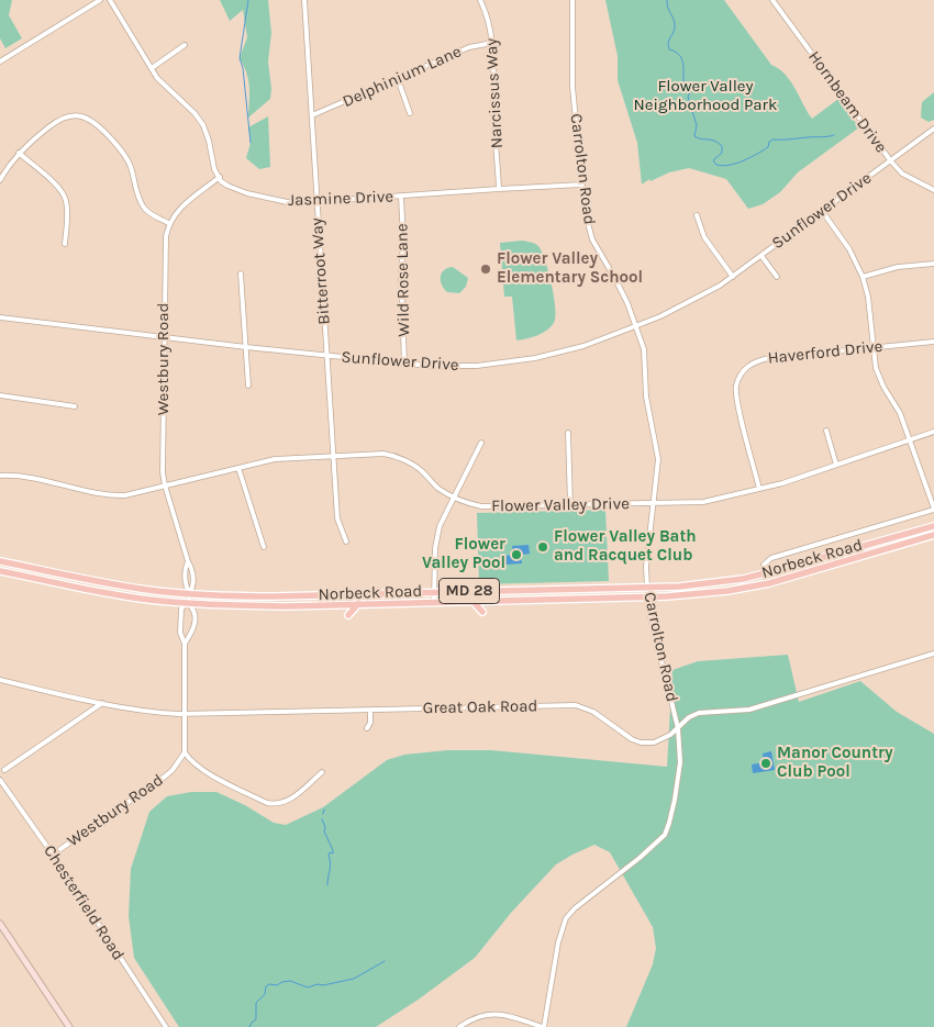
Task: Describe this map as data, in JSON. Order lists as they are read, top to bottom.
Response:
{
  "streets": {
    "main road": ["Norbeck Road", "MD 28"],
    "street": [
      "Delphinium Lane",
      "Narcissus Way",
      "Hornbeam Drive",
      "Carrolton Road",
      "Jasmine Drive",
      "Sunflower Drive",
      "Bitterroot Way",
      "Wild Rose Lane",
      "Haverford Drive",
      "Westbury Road",
      "Flower Valley Drive",
      "Great Oak Road",
      "Chesterfield Road"
    ]
  },
  "crossings": [
    ["Delphinium Lane", "Narcissus Way"],
    ["Delphinium Lane", "Bitterroot Way"],
    ["Narcissus Way", "Jasmine Drive"],
    ["Hornbeam Drive", "Sunflower Drive"],
    ["Carrolton Road", "Jasmine Drive"],
    ["Carrolton Road", "Sunflower Drive"],
    ["Carrolton Road", "Flower Valley Drive"],
    ["Carrolton Road", "Norbeck Road"],
    ["Carrolton Road", "Great Oak Road"],
    ["Jasmine Drive", "Bitterroot Way"],
    ["Jasmine Drive", "Wild Rose Lane"],
    ["Sunflower Drive", "Bitterroot Way"],
    ["Sunflower Drive", "Wild Rose Lane"],
    ["Sunflower Drive", "Westbury Road"],
    ["Bitterroot Way", "Flower Valley Drive"],
    ["Haverford Drive", "Flower Valley Drive"],
    ["Westbury Road", "Flower Valley Drive"],
    ["Westbury Road", "Norbeck Road"],
    ["Westbury Road", "Great Oak Road"]
  ],
  "parks": ["Flower Valley Neighborhood Park"],
  "places": [
    "Flower Valley Elementary School",
    "Flower Valley Bath and Racquet Club",
    "Flower Valley Pool",
    "Manor Country Club Pool"
  ]
}
